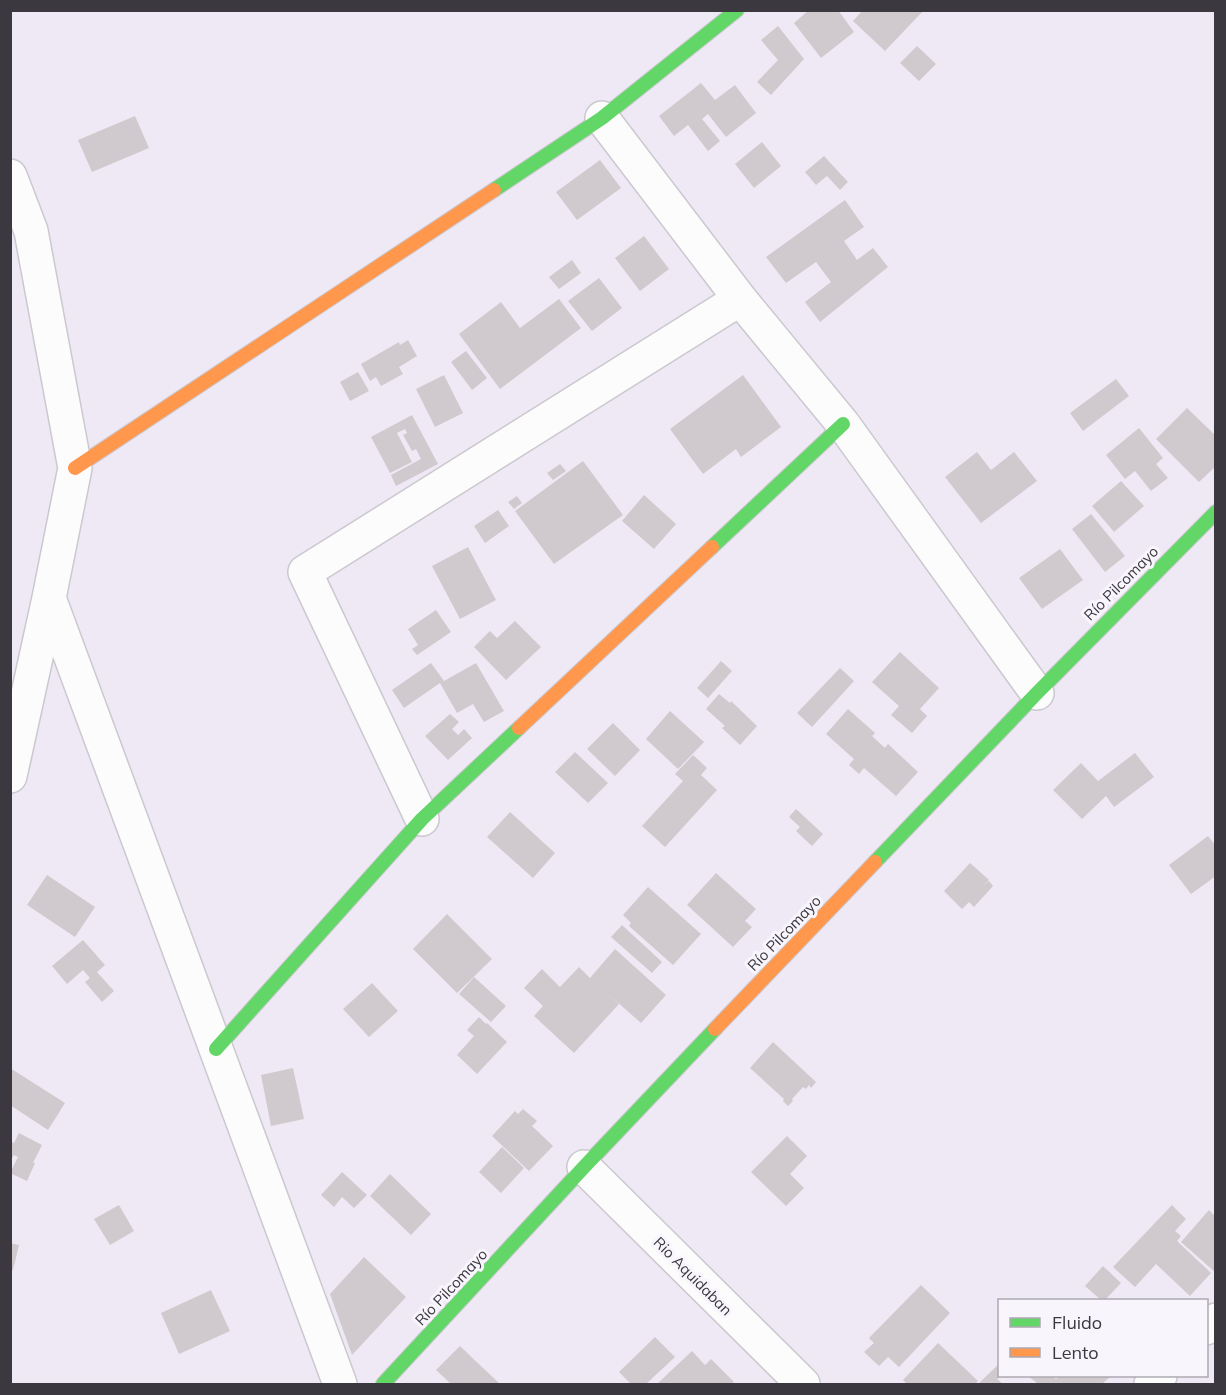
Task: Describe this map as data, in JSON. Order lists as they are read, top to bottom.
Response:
{
  "streets": {
    "street": ["Río Pilcomayo", "Rio Aquidaban"]
  },
  "crossings": [
    ["Río Pilcomayo", "Rio Aquidaban"]
  ],
  "legend": ["Fluido", "Lento"]
}
